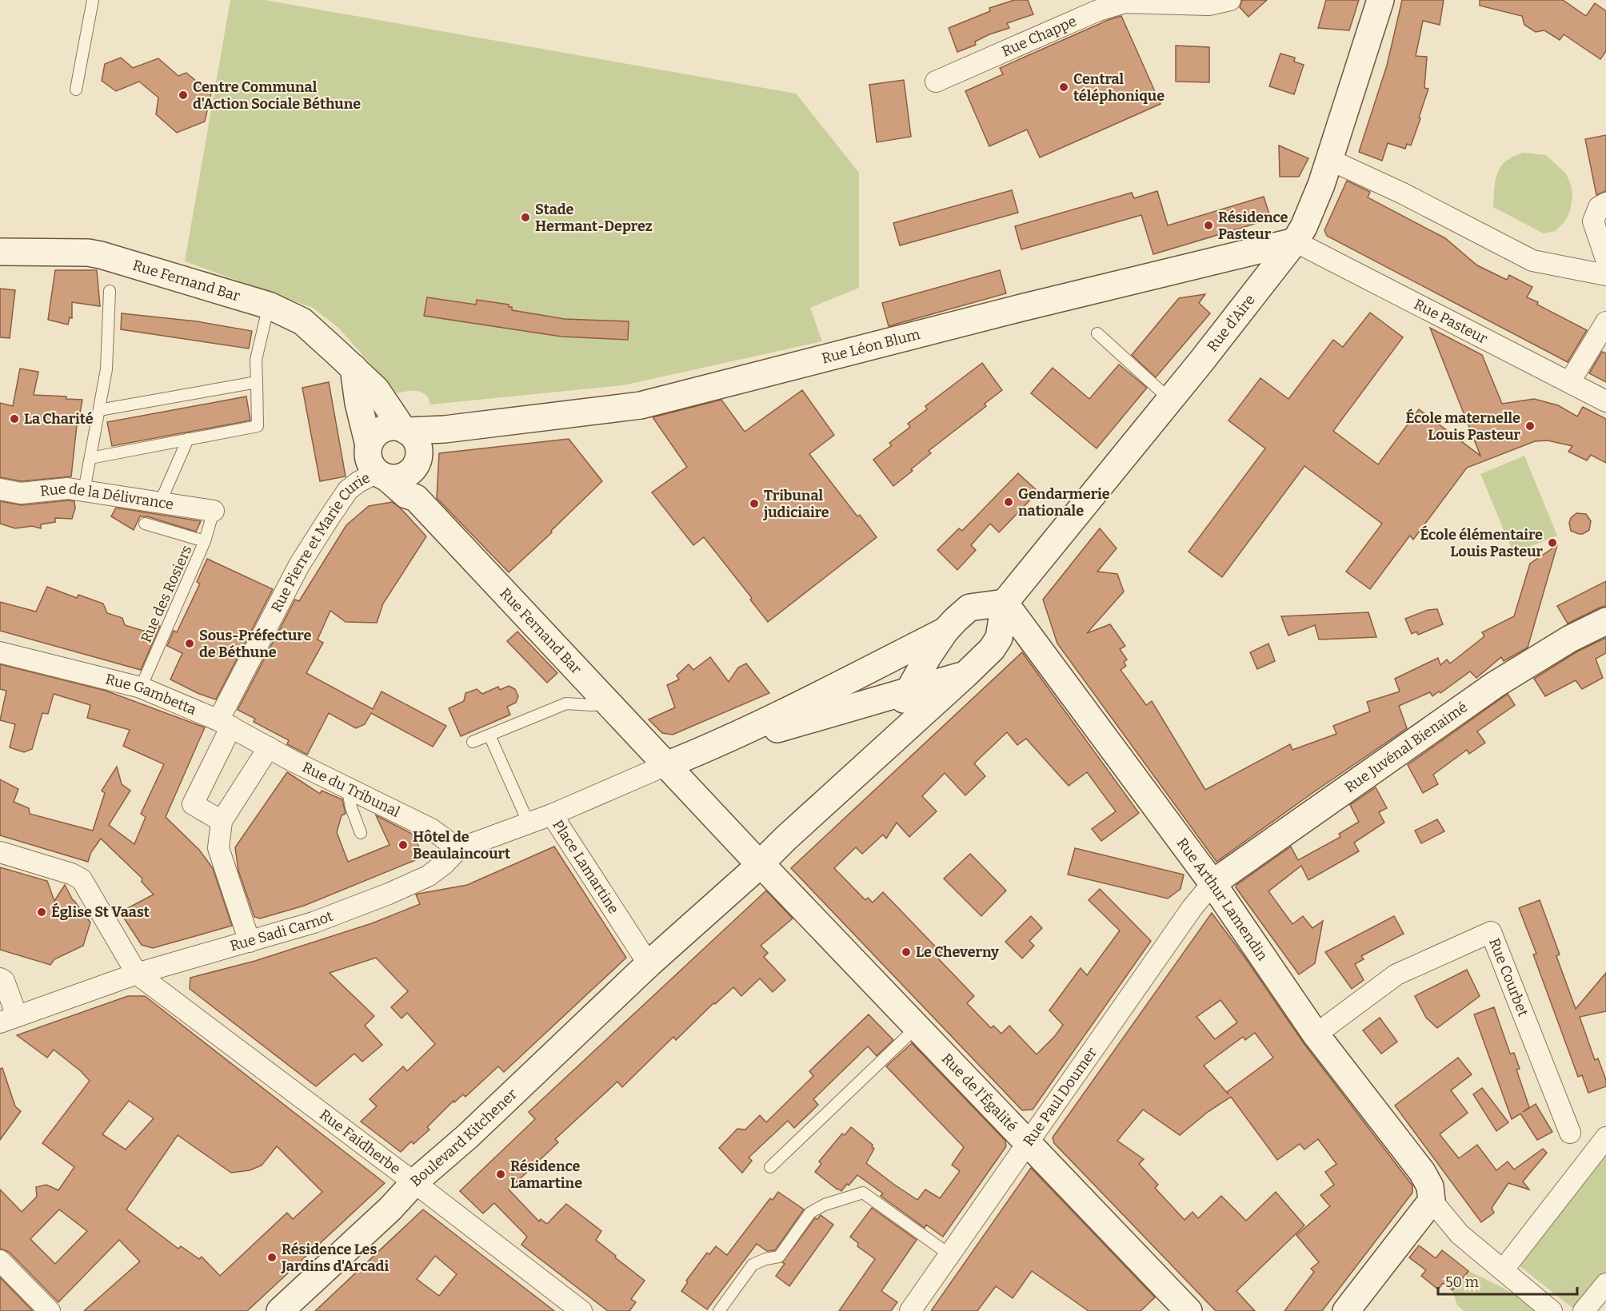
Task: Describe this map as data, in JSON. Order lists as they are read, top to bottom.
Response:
{
  "streets": {
    "street": [
      "Rue Chappe",
      "Rue Fernand Bar",
      "Rue Pasteur",
      "Rue d'Aire",
      "Rue Léon Blum",
      "Rue de la Délivrance",
      "Rue Pierre et Marie Curie",
      "Rue Gambetta",
      "Rue Juvénal Bienaimé",
      "Rue du Tribunal",
      "Place Lamartine",
      "Rue Arthur Lamendin",
      "Rue Sadi Carnot",
      "Rue Courbet",
      "Rue de l'Égalité",
      "Rue Paul Doumer",
      "Boulevard Kitchener",
      "Rue Faidherbe"
    ],
    "lane": ["Rue des Rosiers"]
  },
  "crossings": [
    ["Rue Fernand Bar", "Rue Léon Blum"],
    ["Rue Fernand Bar", "Rue Pierre et Marie Curie"],
    ["Rue Fernand Bar", "Place Lamartine"],
    ["Rue Pasteur", "Rue d'Aire"],
    ["Rue Pasteur", "Rue Léon Blum"],
    ["Rue d'Aire", "Rue Léon Blum"],
    ["Rue d'Aire", "Rue Arthur Lamendin"],
    ["Rue Léon Blum", "Rue Pierre et Marie Curie"],
    ["Rue de la Délivrance", "Rue des Rosiers"],
    ["Rue Pierre et Marie Curie", "Rue Gambetta"],
    ["Rue des Rosiers", "Rue Gambetta"],
    ["Rue Gambetta", "Rue du Tribunal"],
    ["Rue Juvénal Bienaimé", "Rue Arthur Lamendin"],
    ["Rue Juvénal Bienaimé", "Rue Paul Doumer"],
    ["Rue du Tribunal", "Rue Sadi Carnot"],
    ["Place Lamartine", "Rue Sadi Carnot"],
    ["Place Lamartine", "Boulevard Kitchener"],
    ["Rue Arthur Lamendin", "Rue Courbet"],
    ["Rue Arthur Lamendin", "Rue Paul Doumer"],
    ["Rue Sadi Carnot", "Rue Faidherbe"],
    ["Rue de l'Égalité", "Rue Paul Doumer"],
    ["Boulevard Kitchener", "Rue Faidherbe"]
  ],
  "places": [
    "Central téléphonique",
    "Centre Communal d'Action Sociale Béthune",
    "Stade Hermant-Deprez",
    "Résidence Pasteur",
    "La Charité",
    "École maternelle Louis Pasteur",
    "Gendarmerie nationale",
    "Tribunal judiciaire",
    "École élémentaire Louis Pasteur",
    "Sous-Préfecture de Béthune",
    "Hôtel de Beaulaincourt",
    "Église St Vaast",
    "Le Cheverny",
    "Résidence Lamartine",
    "Résidence Les Jardins d'Arcadi"
  ],
  "scale_bar": "50 m"
}
